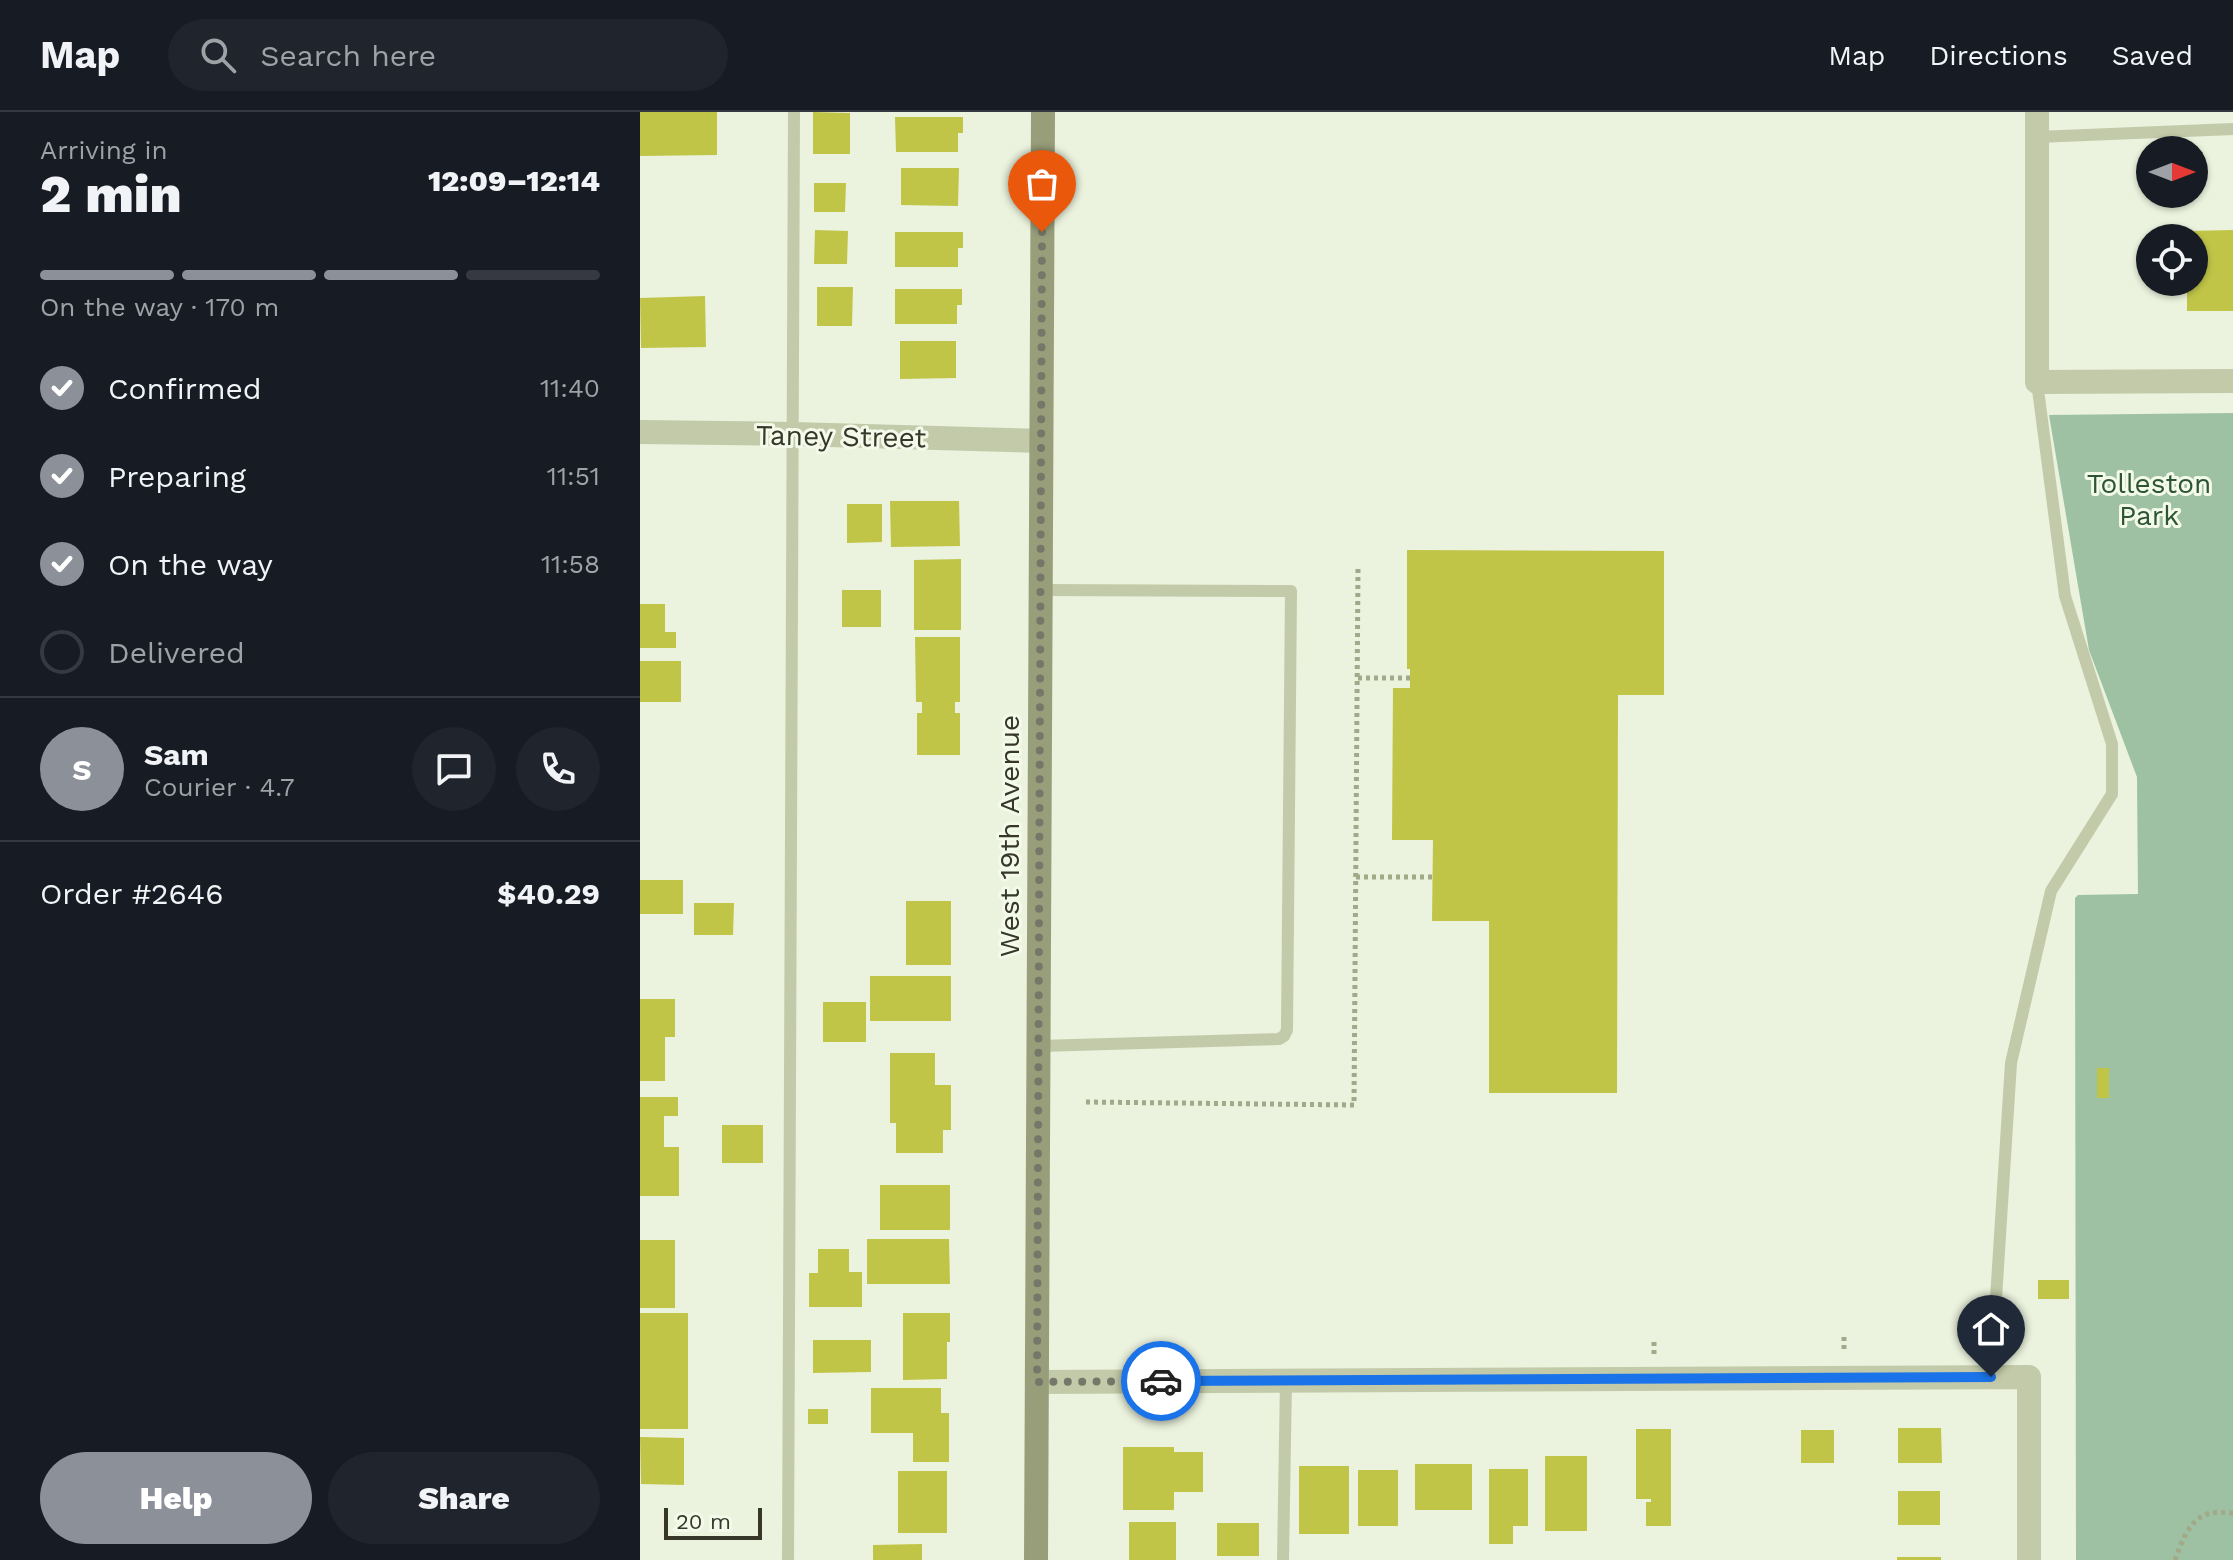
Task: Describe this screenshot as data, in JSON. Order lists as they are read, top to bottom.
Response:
{
  "streets": {
    "street": ["Taney Street", "West 19th Avenue"]
  },
  "crossings": [
    ["Taney Street", "West 19th Avenue"]
  ],
  "parks": ["Tolleston Park"],
  "scale_bar": "20 m",
  "north": "right",
  "page": {
    "header": "Map",
    "search": "Search here",
    "nav": ["Map", "Directions", "Saved"],
    "heading": ["2 min", "Arriving in", "12:09–12:14"],
    "panel": [
      "Sam",
      "Courier · 4.7",
      "Order #2646",
      "$40.29"
    ],
    "bar": "On the way · 170 m",
    "list": [
      ["Confirmed", "11:40"],
      ["Preparing", "11:51"],
      ["On the way", "11:58"],
      "Delivered"
    ],
    "round": "S",
    "buttons": ["Help", "Share"],
    "scale": "20 m"
  }
}
